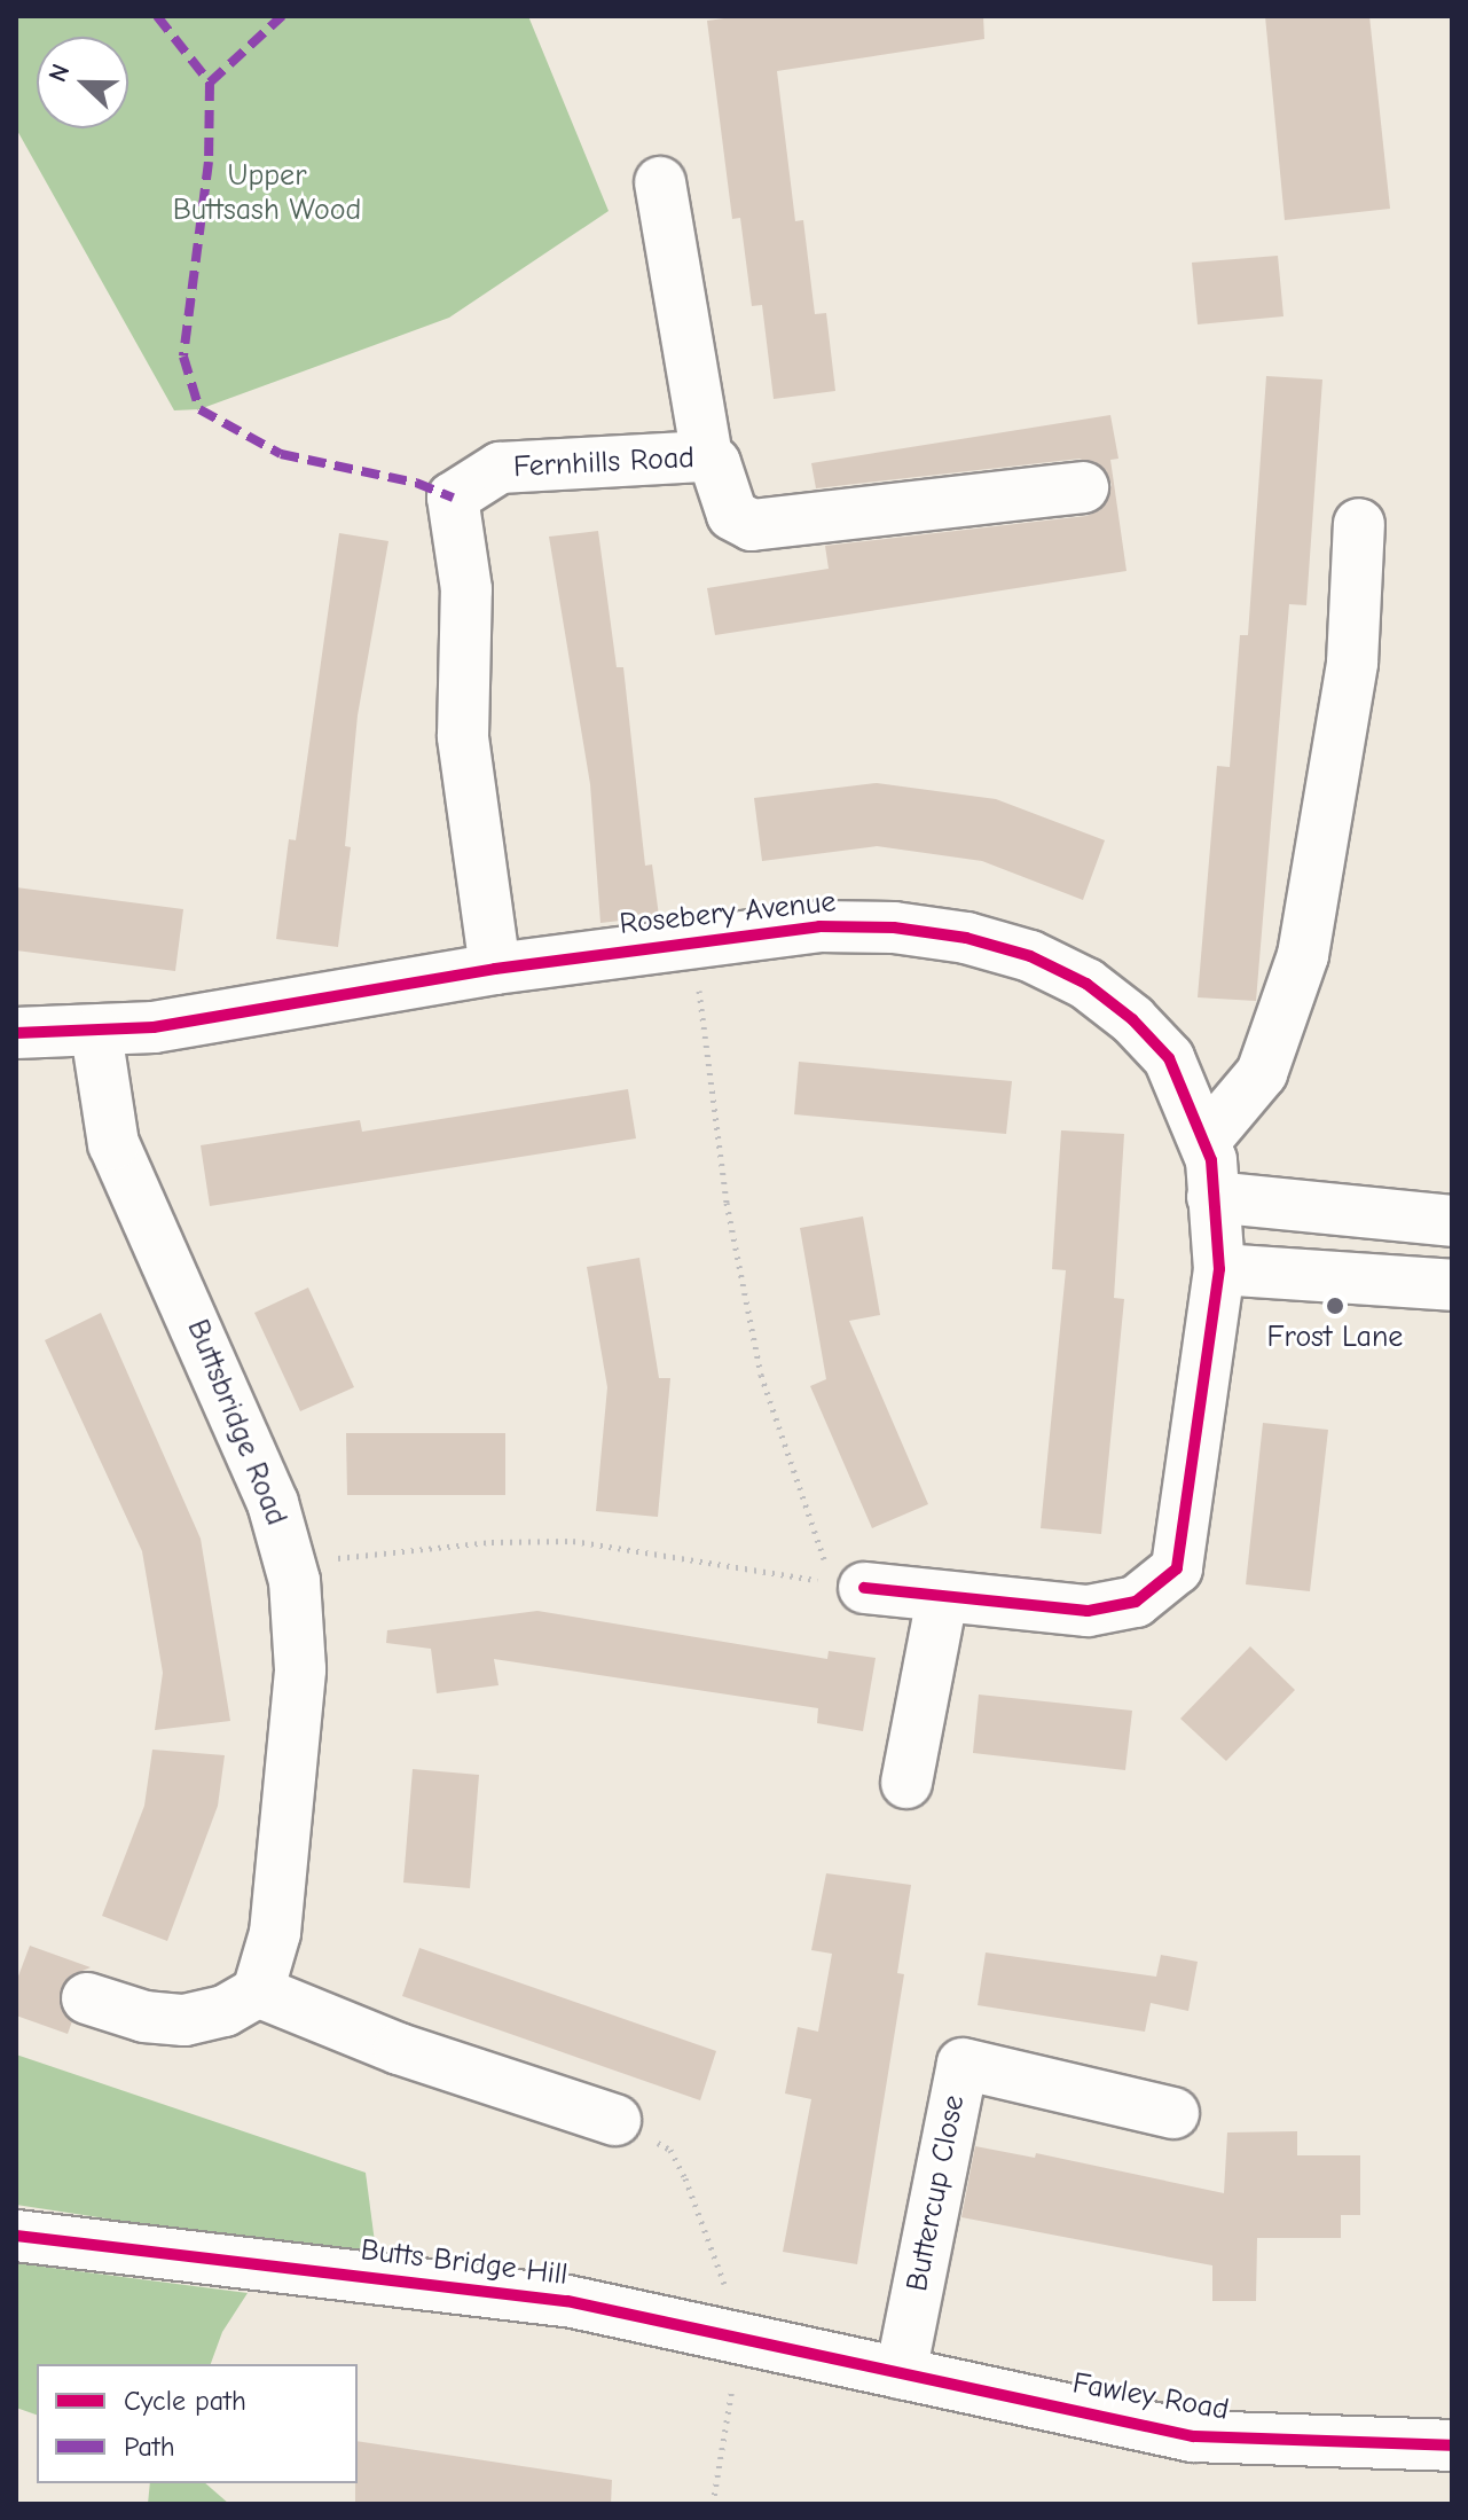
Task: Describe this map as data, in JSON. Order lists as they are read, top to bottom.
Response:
{
  "streets": {
    "street": [
      "Fernhills Road",
      "Rosebery Avenue",
      "Buttsbridge Road",
      "Buttercup Close",
      "Butts Bridge Hill",
      "Fawley Road"
    ]
  },
  "crossings": [
    ["Fernhills Road", "Rosebery Avenue"],
    ["Rosebery Avenue", "Buttsbridge Road"],
    ["Buttercup Close", "Butts Bridge Hill"],
    ["Buttercup Close", "Fawley Road"],
    ["Butts Bridge Hill", "Fawley Road"]
  ],
  "parks": ["Upper Buttsash Wood"],
  "places": ["Frost Lane"],
  "legend": ["Cycle path", "Path"],
  "north": "left"
}
